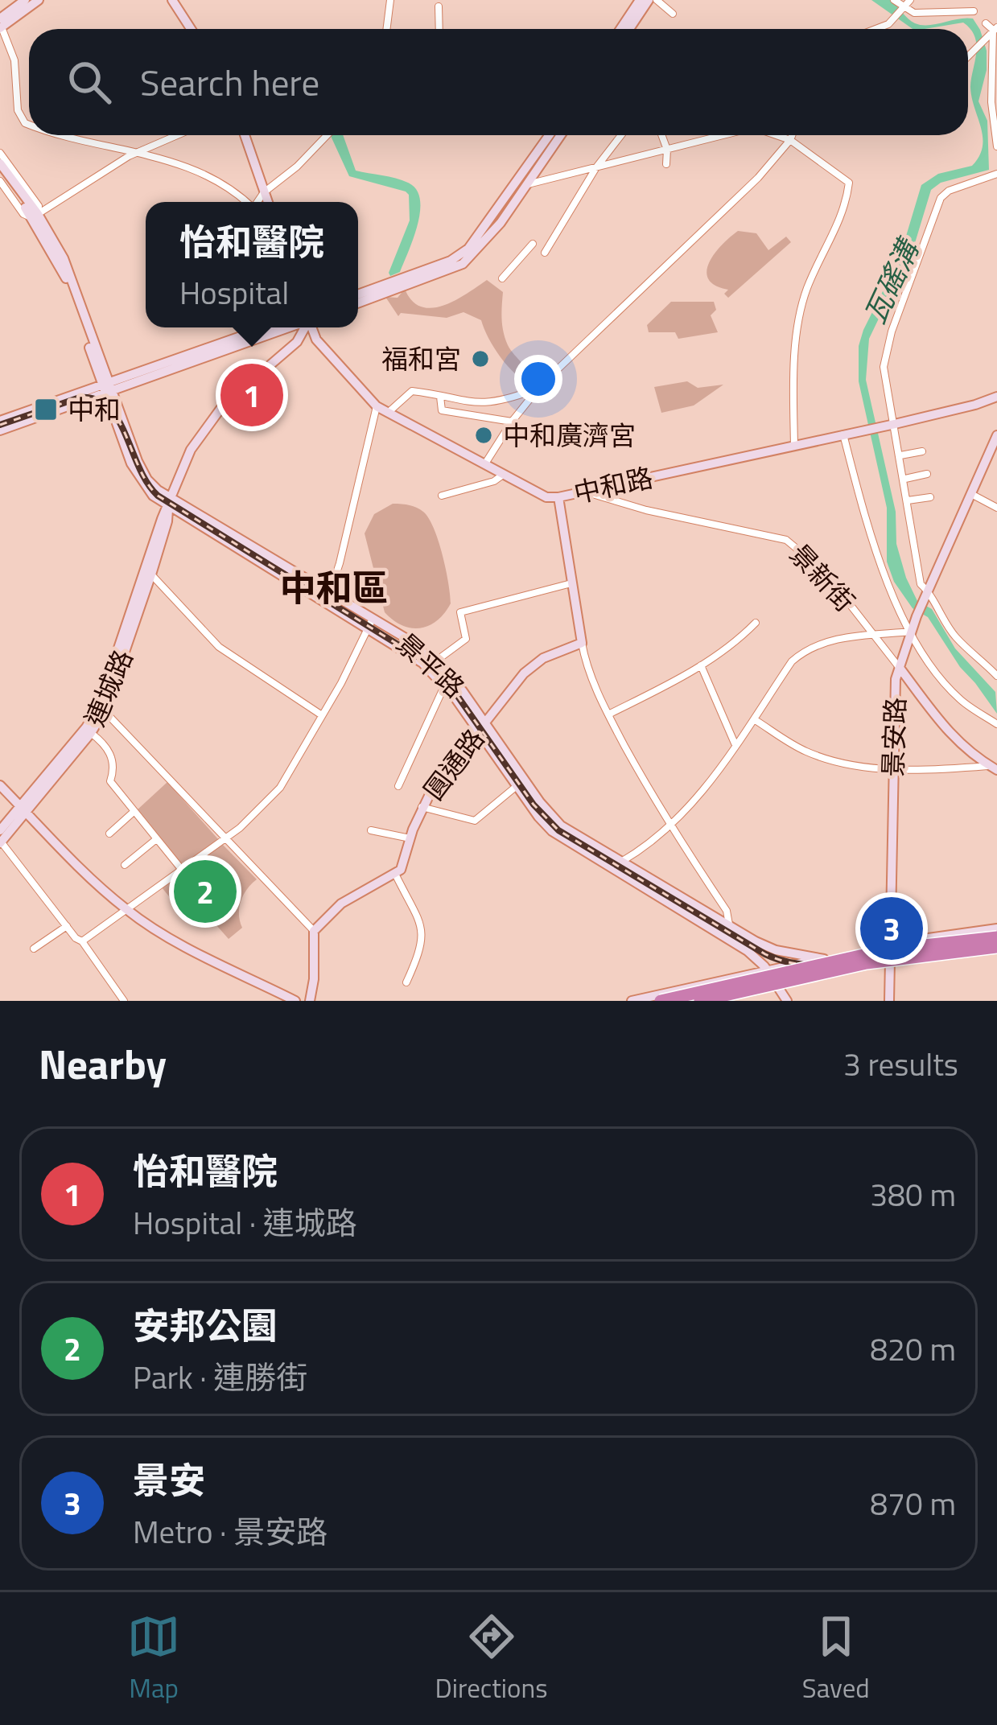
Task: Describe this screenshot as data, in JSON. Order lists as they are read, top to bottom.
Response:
{
  "streets": {
    "main road": [
      "中和路",
      "景新街",
      "景平路",
      "連城路",
      "景安路",
      "圓通路"
    ]
  },
  "crossings": [
    ["中和路", "景新街"],
    ["景新街", "景安路"],
    ["景平路", "連城路"],
    ["景平路", "圓通路"]
  ],
  "districts": ["中和區"],
  "water": ["瓦磘溝"],
  "places": {
    "other": ["福和宮", "中和廣濟宮"],
    "transit": ["中和"]
  },
  "page": {
    "search": "Search here",
    "popup": ["怡和醫院", "Hospital"],
    "pins": ["1", "2", "3"],
    "heading": ["Nearby", "3 results"],
    "list": [
      {
        "mark": "1",
        "name": "怡和醫院",
        "note": "Hospital · 連城路",
        "value": "380 m"
      },
      {
        "mark": "2",
        "name": "安邦公園",
        "note": "Park · 連勝街",
        "value": "820 m"
      },
      {
        "mark": "3",
        "name": "景安",
        "note": "Metro · 景安路",
        "value": "870 m"
      }
    ],
    "nav": ["Map", "Directions", "Saved"]
  }
}
